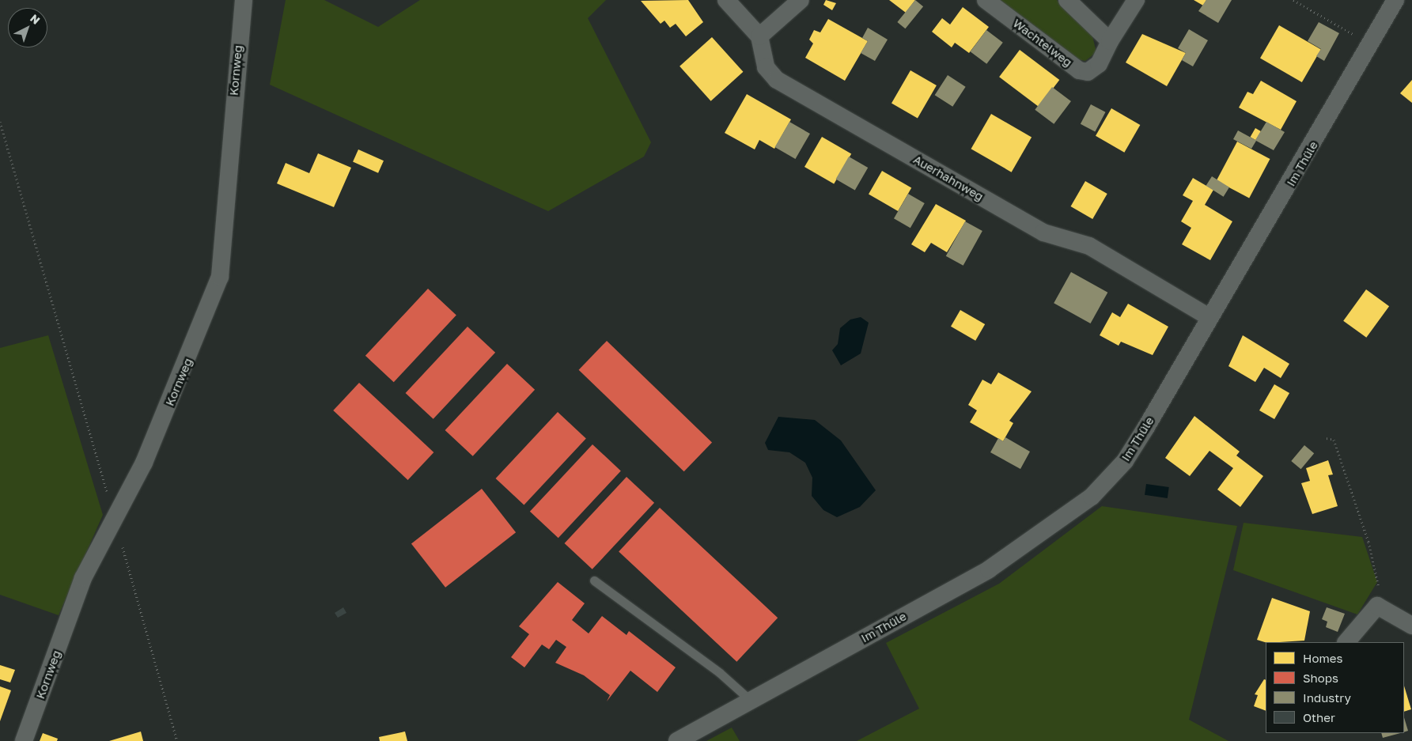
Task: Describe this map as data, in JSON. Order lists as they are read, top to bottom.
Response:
{
  "streets": {
    "street": [
      "Wachtelweg",
      "Kornweg",
      "Im Thüle",
      "Auerhahnweg"
    ]
  },
  "crossings": [
    ["Im Thüle", "Auerhahnweg"]
  ],
  "legend": [
    "Homes",
    "Shops",
    "Industry",
    "Other"
  ],
  "north": "top right"
}
